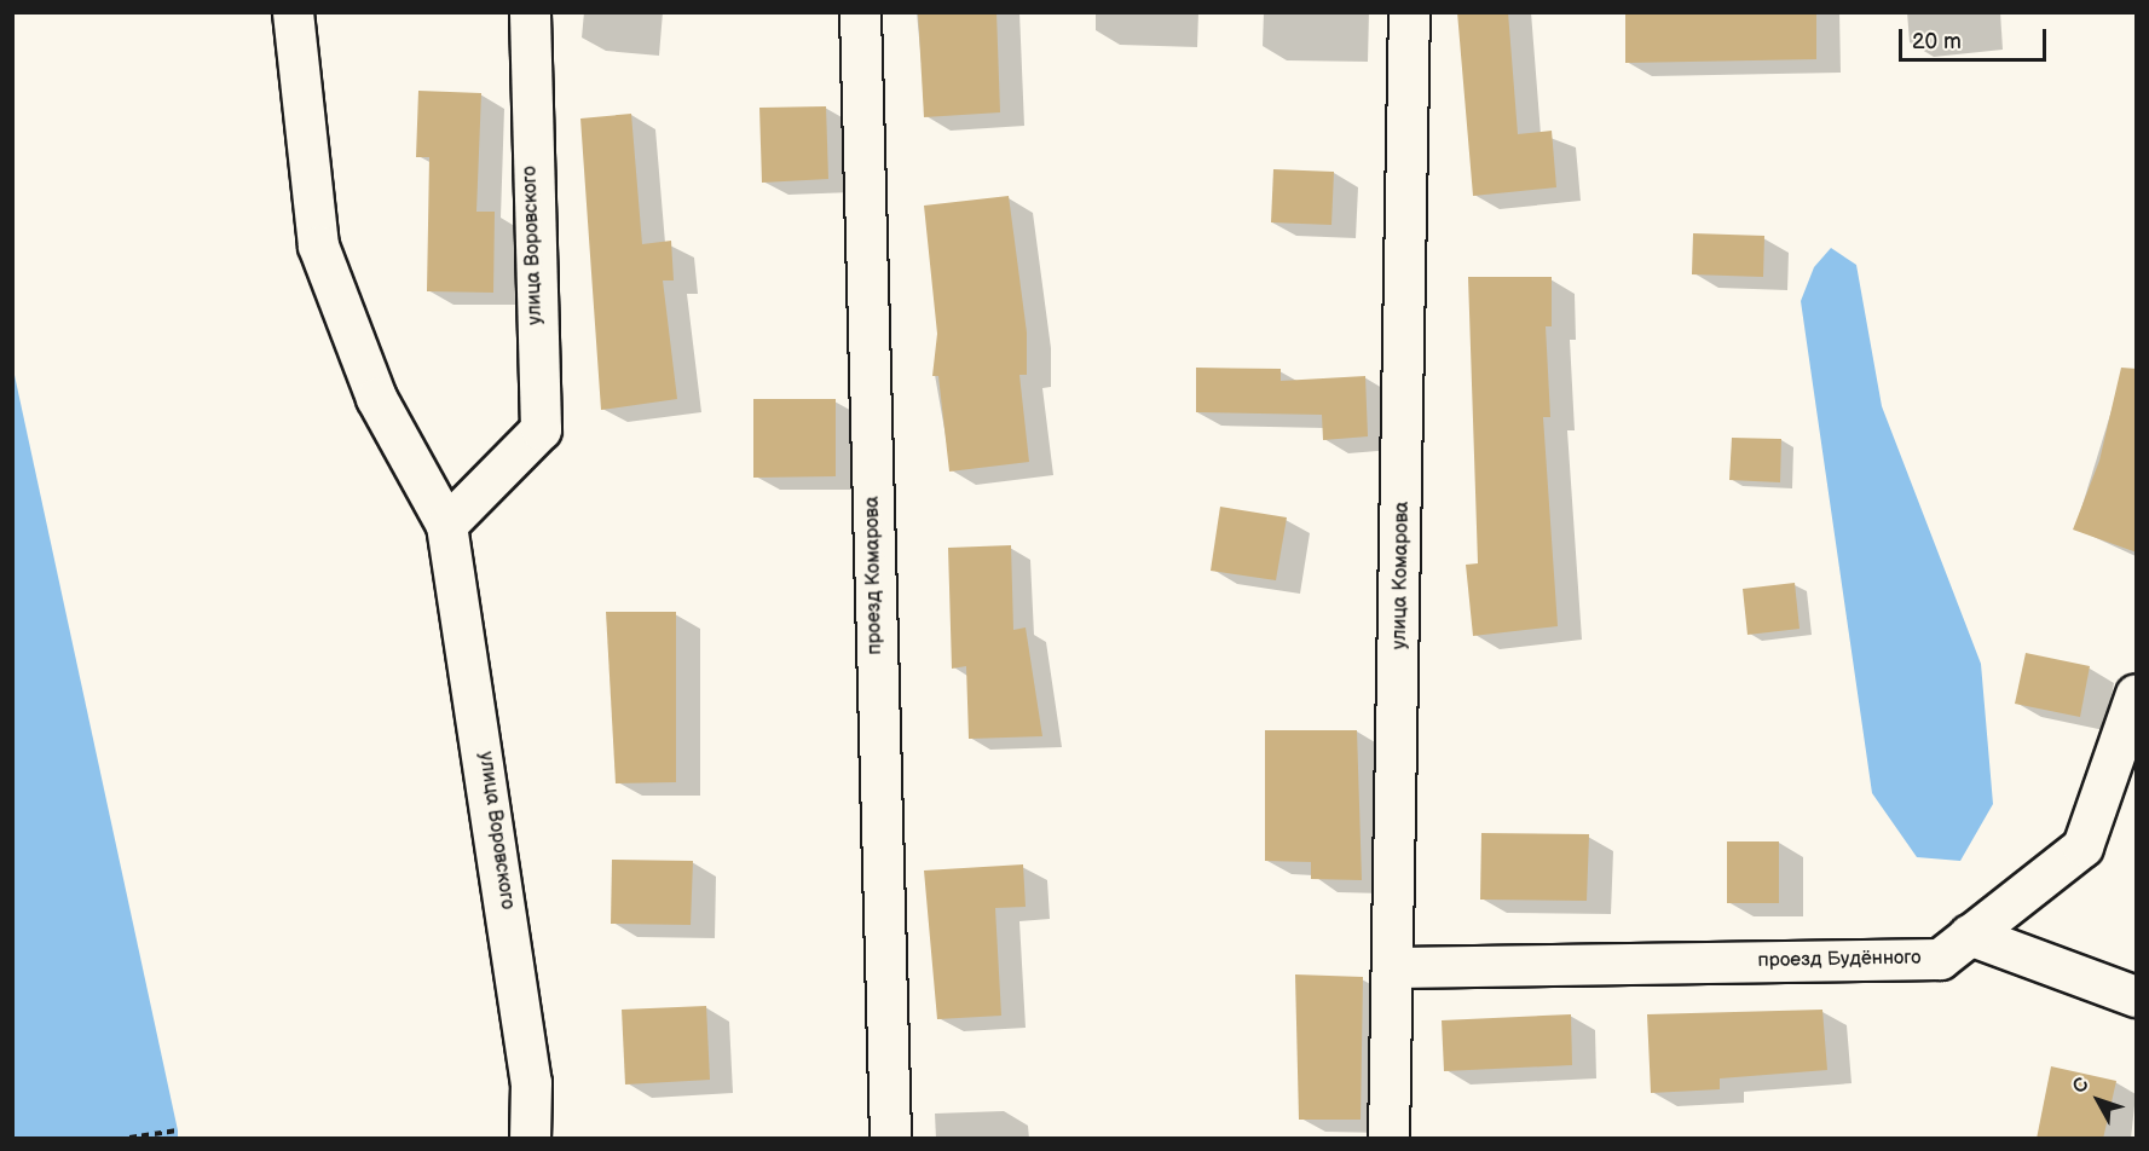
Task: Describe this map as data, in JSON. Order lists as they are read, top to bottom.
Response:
{
  "streets": {
    "street": [
      "улица Воровского",
      "проезд Комарова",
      "улица Комарова",
      "проезд Будённого"
    ]
  },
  "crossings": [
    ["улица Комарова", "проезд Будённого"]
  ],
  "scale_bar": "20 m",
  "north": "top left"
}
